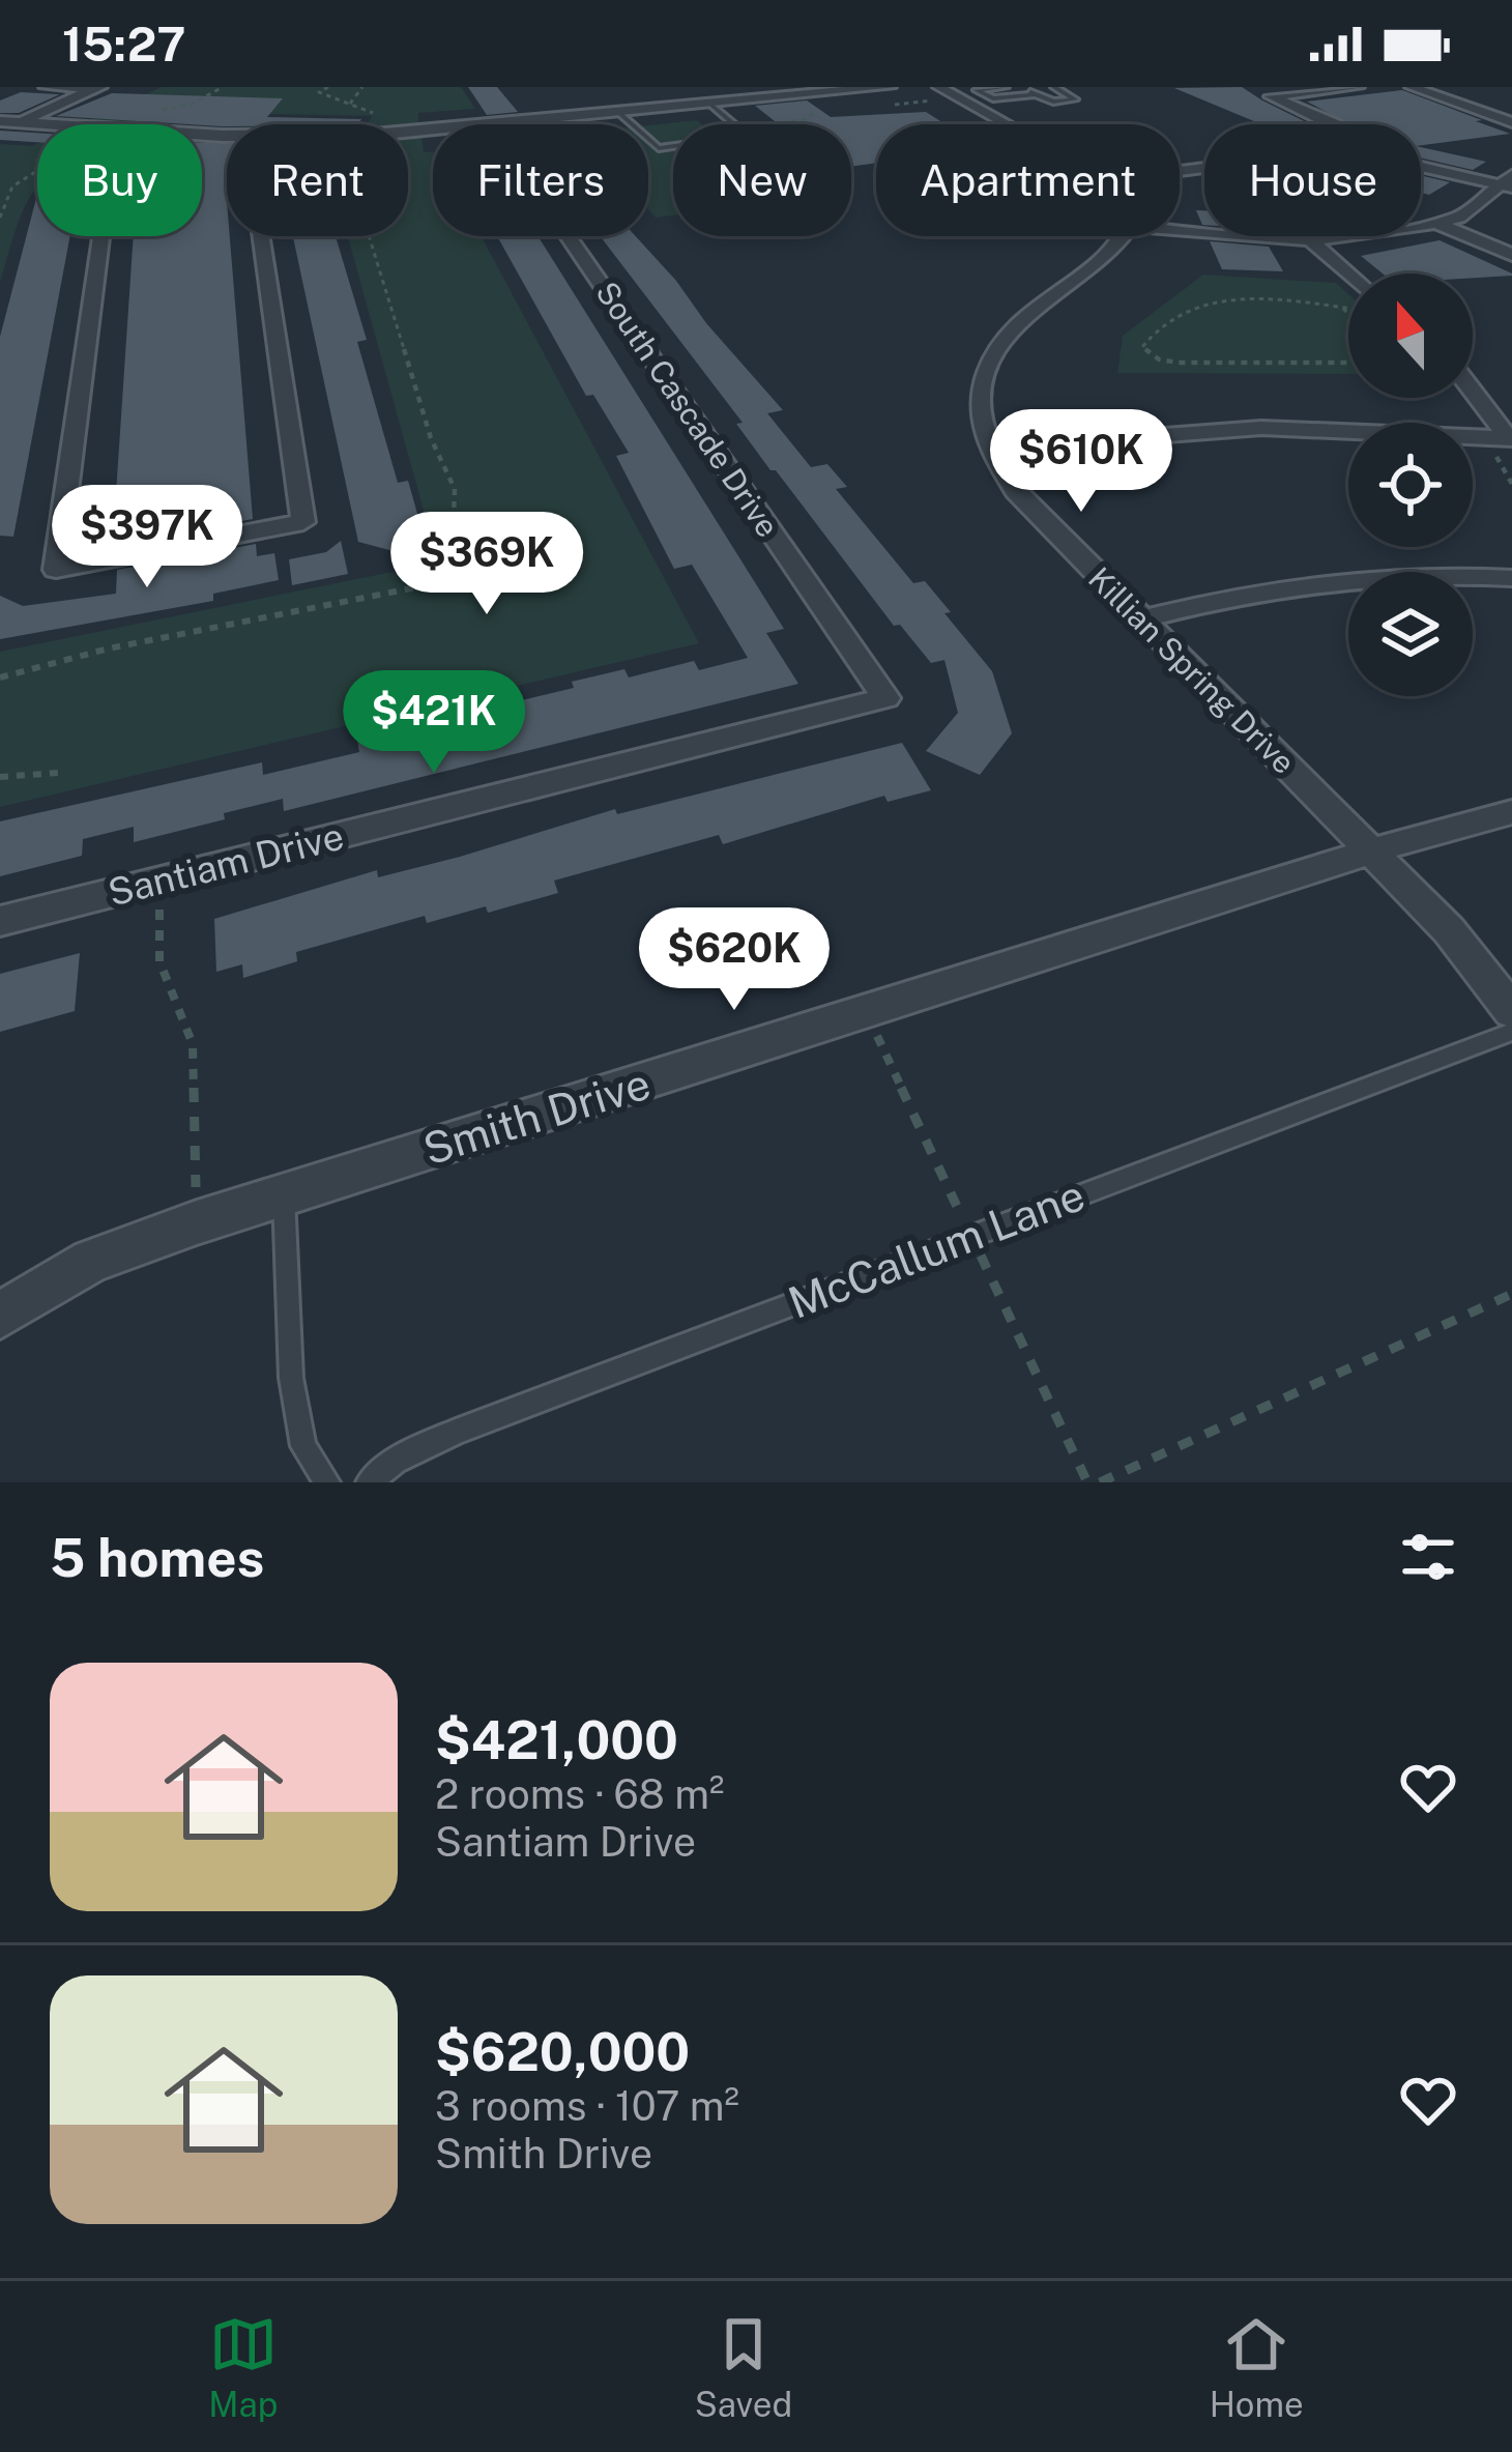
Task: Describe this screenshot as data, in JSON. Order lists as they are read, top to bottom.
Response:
{
  "streets": {
    "street": [
      "South Cascade Drive",
      "Killian Spring Drive",
      "Santiam Drive",
      "Smith Drive"
    ],
    "lane": ["McCallum Lane"]
  },
  "crossings": [
    ["South Cascade Drive", "Santiam Drive"],
    ["Killian Spring Drive", "Smith Drive"]
  ],
  "north": "top",
  "page": {
    "status": "15:27",
    "chip": [
      "Buy",
      "Rent",
      "Filters",
      "New",
      "Apartment",
      "House"
    ],
    "price": [
      "$610K",
      "$397K",
      "$369K",
      "$421K",
      "$620K"
    ],
    "heading": "5 homes",
    "list": [
      {
        "name": "$421,000",
        "note": "2 rooms · 68 m² · Santiam Drive"
      },
      {
        "name": "$620,000",
        "note": "3 rooms · 107 m² · Smith Drive"
      }
    ],
    "tabs": ["Map", "Saved", "Home"]
  }
}
